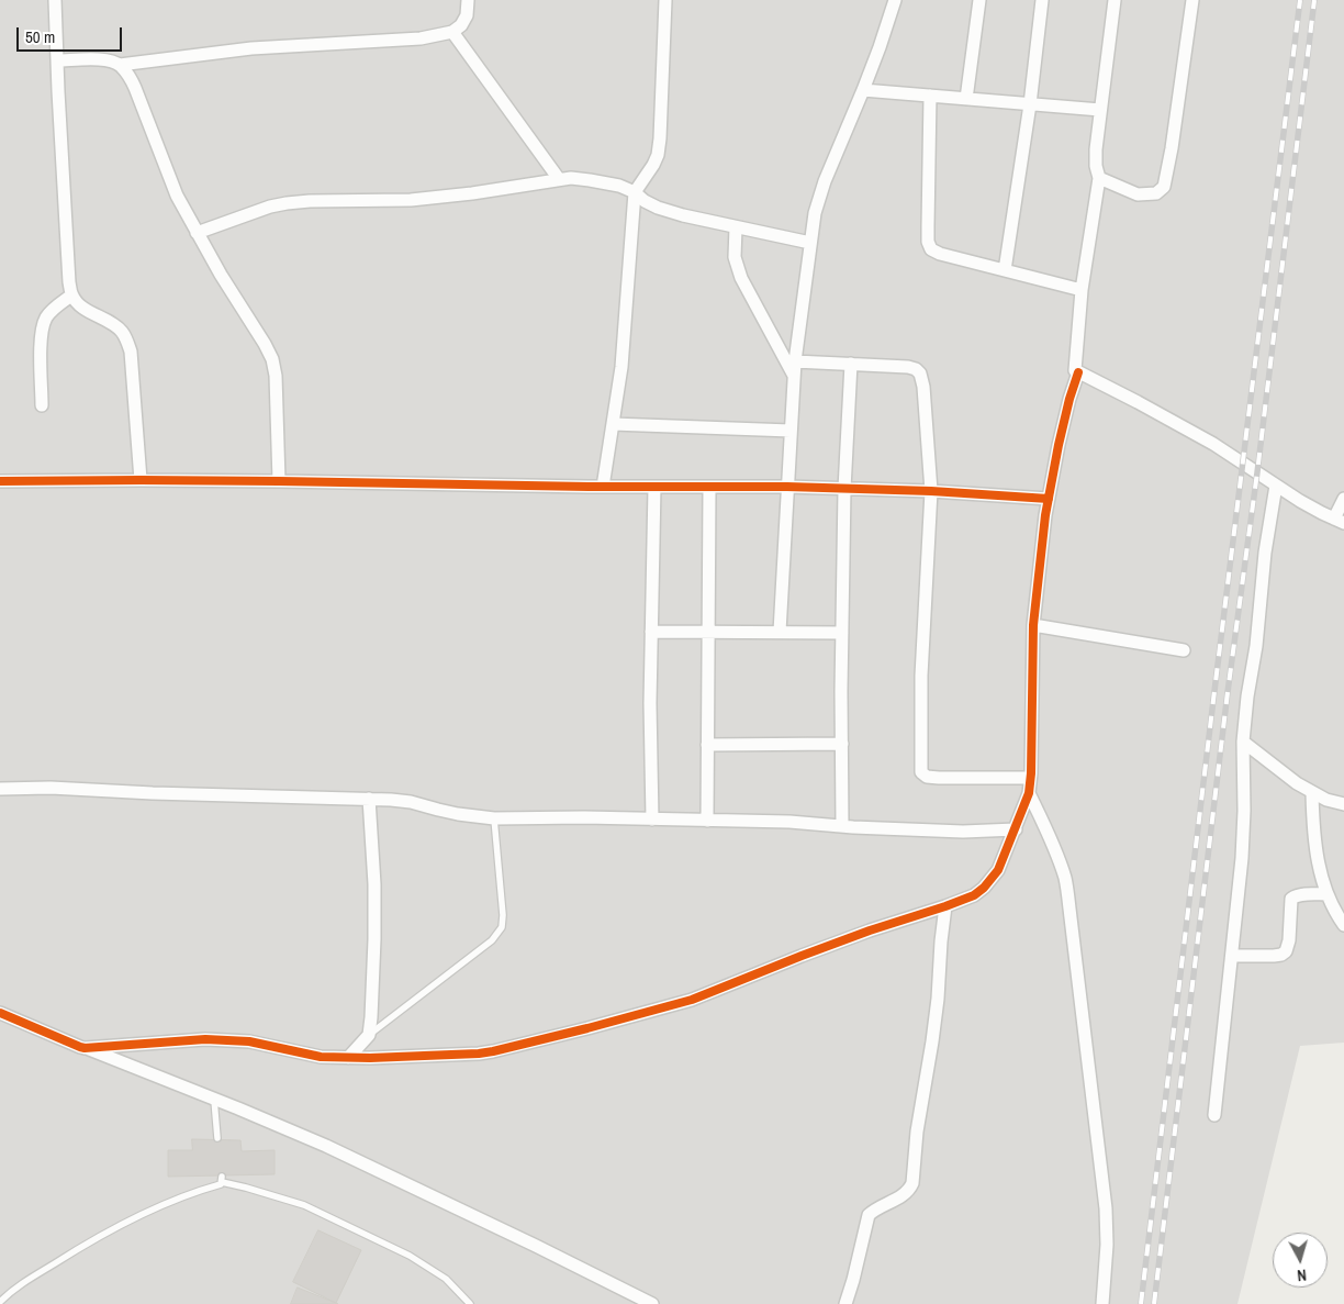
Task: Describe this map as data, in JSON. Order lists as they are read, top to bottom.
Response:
{
  "scale_bar": "50 m",
  "north": "bottom"
}
